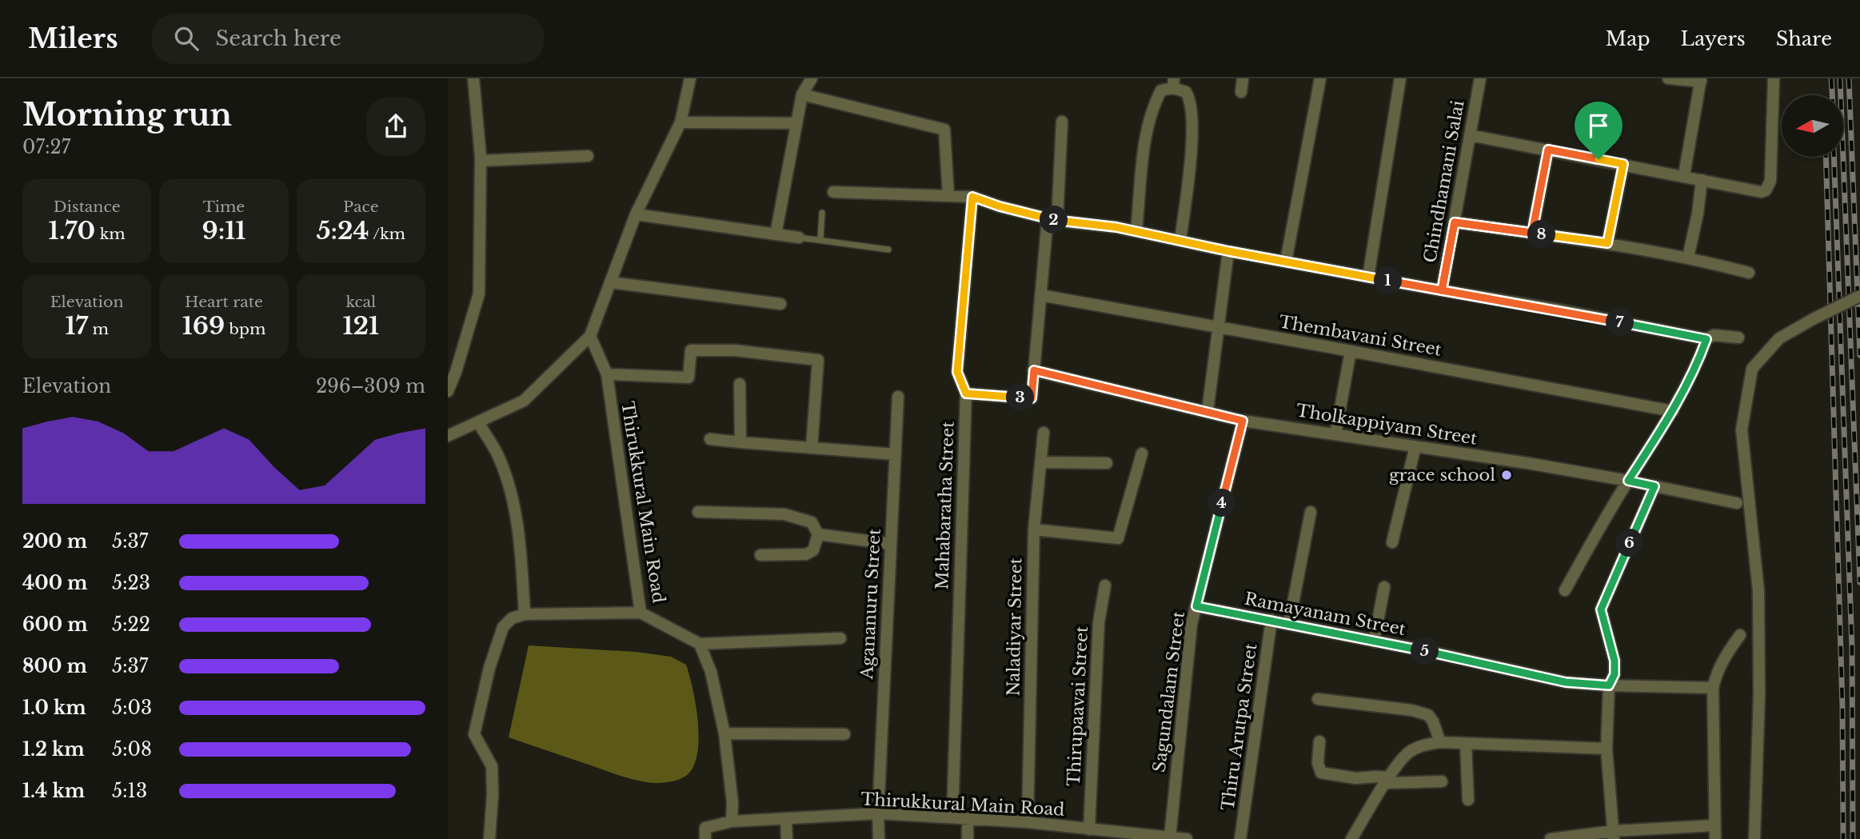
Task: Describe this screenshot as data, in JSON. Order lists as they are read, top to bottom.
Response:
{
  "streets": {
    "street": [
      "Chindhamani Salai",
      "Thembavani Street",
      "Tholkappiyam Street",
      "Thirukkural Main Road",
      "Mahabaratha Street",
      "Agananuru Street",
      "Ramayanam Street",
      "Naladiyar Street",
      "Sagundalam Street",
      "Thirupaavai Street",
      "Thiru Arutpa Street"
    ]
  },
  "crossings": [
    ["Tholkappiyam Street", "Sagundalam Street"],
    ["Thirukkural Main Road", "Mahabaratha Street"],
    ["Thirukkural Main Road", "Agananuru Street"],
    ["Thirukkural Main Road", "Naladiyar Street"],
    ["Thirukkural Main Road", "Sagundalam Street"],
    ["Thirukkural Main Road", "Thirupaavai Street"],
    ["Ramayanam Street", "Sagundalam Street"],
    ["Ramayanam Street", "Thiru Arutpa Street"]
  ],
  "places": ["grace school"],
  "north": "left",
  "page": {
    "header": "Milers",
    "search": "Search here",
    "nav": ["Map", "Layers", "Share"],
    "heading": ["Morning run", "07:27"],
    "stats": [
      ["Distance", "1.70 km"],
      ["Time", "9:11"],
      ["Pace", "5:24 /km"],
      ["Elevation", "17 m"],
      ["Heart rate", "169 bpm"],
      ["kcal", "121"]
    ],
    "pins": [
      "2",
      "8",
      "1",
      "7",
      "3",
      "4",
      "6",
      "5"
    ],
    "chart": ["Elevation", "296–309 m"],
    "list": [
      {
        "name": "200 m",
        "note": "5:37"
      },
      {
        "name": "400 m",
        "note": "5:23"
      },
      {
        "name": "600 m",
        "note": "5:22"
      },
      {
        "name": "800 m",
        "note": "5:37"
      },
      {
        "name": "1.0 km",
        "note": "5:03"
      },
      {
        "name": "1.2 km",
        "note": "5:08"
      },
      {
        "name": "1.4 km",
        "note": "5:13"
      }
    ]
  }
}
